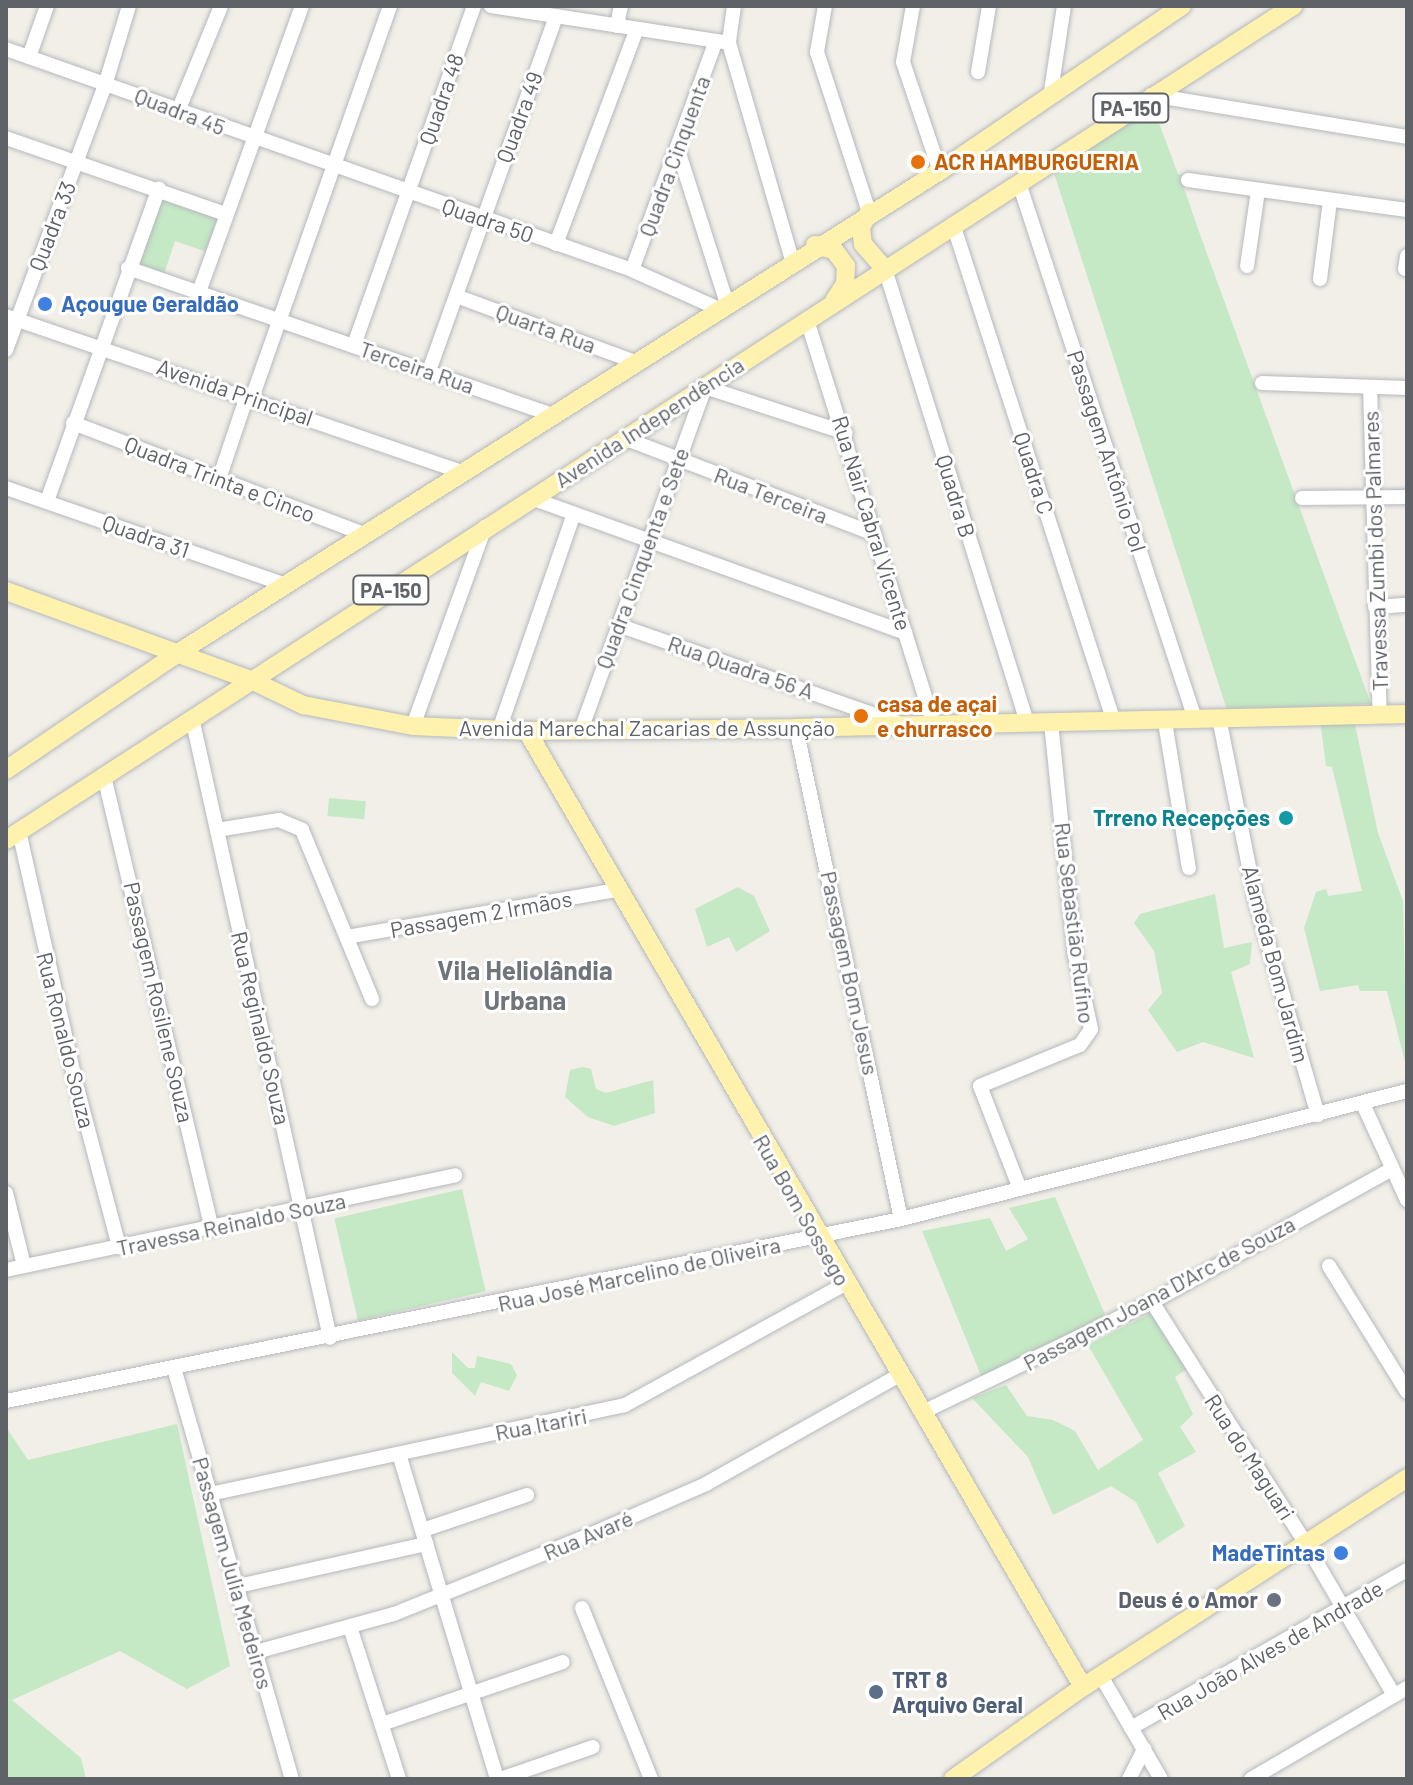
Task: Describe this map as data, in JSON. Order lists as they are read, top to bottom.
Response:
{
  "streets": {
    "main road": [
      "PA-150",
      "Avenida Independência",
      "Avenida Marechal Zacarias de Assunção",
      "Rua Bom Sossego"
    ],
    "street": [
      "Quadra 48",
      "Quadra 45",
      "Quadra 49",
      "Quadra Cinquenta",
      "Quadra 50",
      "Quadra 33",
      "Quarta Rua",
      "Terceira Rua",
      "Avenida Principal",
      "Passagem Antônio Pol",
      "Quadra C",
      "Quadra Trinta e Cinco",
      "Rua Terceira",
      "Quadra B",
      "Rua Nair Cabral Vicente",
      "Quadra 31",
      "Travessa Zumbi dos Palmares",
      "Quadra Cinquenta e Sete",
      "Rua Quadra 56 A",
      "Passagem 2 Irmãos",
      "Rua Sebastião Rufino",
      "Alameda Bom Jardim",
      "Passagem Bom Jesus",
      "Passagem Rosilene Souza",
      "Rua Reginaldo Souza",
      "Rua Ronaldo Souza",
      "Travessa Reinaldo Souza",
      "Rua José Marcelino de Oliveira",
      "Passagem Joana D'Arc de Souza",
      "Rua Itariri",
      "Rua do Maguari",
      "Rua Avaré",
      "Passagem Julia Medeiros",
      "Rua João Alves de Andrade"
    ]
  },
  "crossings": [
    ["Quadra 48", "Quadra 50"],
    ["Quadra 48", "Terceira Rua"],
    ["PA-150", "Quadra 50"],
    ["PA-150", "Quarta Rua"],
    ["PA-150", "Terceira Rua"],
    ["PA-150", "Avenida Principal"],
    ["PA-150", "Quadra Trinta e Cinco"],
    ["PA-150", "Quadra 31"],
    ["PA-150", "Avenida Marechal Zacarias de Assunção"],
    ["Quadra 45", "Quadra 50"],
    ["Quadra 49", "Quadra 50"],
    ["Quadra 49", "Quarta Rua"],
    ["Quadra 49", "Terceira Rua"],
    ["Quadra Cinquenta", "Quadra 50"],
    ["Quadra 33", "Avenida Principal"],
    ["Avenida Independência", "Passagem Antônio Pol"],
    ["Avenida Independência", "Quadra C"],
    ["Avenida Independência", "Rua Terceira"],
    ["Avenida Independência", "Quadra B"],
    ["Avenida Independência", "Rua Nair Cabral Vicente"],
    ["Avenida Independência", "Quadra Cinquenta e Sete"],
    ["Avenida Independência", "Avenida Marechal Zacarias de Assunção"],
    ["Avenida Independência", "Passagem Rosilene Souza"],
    ["Avenida Independência", "Rua Reginaldo Souza"],
    ["Avenida Independência", "Rua Ronaldo Souza"],
    ["Passagem Antônio Pol", "Avenida Marechal Zacarias de Assunção"],
    ["Quadra C", "Avenida Marechal Zacarias de Assunção"],
    ["Rua Terceira", "Rua Nair Cabral Vicente"],
    ["Rua Terceira", "Quadra Cinquenta e Sete"],
    ["Quadra B", "Avenida Marechal Zacarias de Assunção"],
    ["Rua Nair Cabral Vicente", "Avenida Marechal Zacarias de Assunção"],
    ["Travessa Zumbi dos Palmares", "Avenida Marechal Zacarias de Assunção"],
    ["Quadra Cinquenta e Sete", "Rua Quadra 56 A"],
    ["Quadra Cinquenta e Sete", "Avenida Marechal Zacarias de Assunção"],
    ["Rua Quadra 56 A", "Avenida Marechal Zacarias de Assunção"],
    ["Avenida Marechal Zacarias de Assunção", "Rua Sebastião Rufino"],
    ["Avenida Marechal Zacarias de Assunção", "Alameda Bom Jardim"],
    ["Avenida Marechal Zacarias de Assunção", "Passagem Bom Jesus"],
    ["Avenida Marechal Zacarias de Assunção", "Rua Bom Sossego"],
    ["Passagem 2 Irmãos", "Rua Bom Sossego"],
    ["Rua Sebastião Rufino", "Rua José Marcelino de Oliveira"],
    ["Alameda Bom Jardim", "Rua José Marcelino de Oliveira"],
    ["Passagem Bom Jesus", "Rua José Marcelino de Oliveira"],
    ["Passagem Rosilene Souza", "Travessa Reinaldo Souza"],
    ["Rua Reginaldo Souza", "Travessa Reinaldo Souza"],
    ["Rua Reginaldo Souza", "Rua José Marcelino de Oliveira"],
    ["Rua Ronaldo Souza", "Travessa Reinaldo Souza"],
    ["Rua Bom Sossego", "Rua José Marcelino de Oliveira"],
    ["Rua Bom Sossego", "Passagem Joana D'Arc de Souza"],
    ["Rua Bom Sossego", "Rua Itariri"],
    ["Rua Bom Sossego", "Rua Avaré"],
    ["Rua José Marcelino de Oliveira", "Passagem Julia Medeiros"],
    ["Passagem Joana D'Arc de Souza", "Rua do Maguari"],
    ["Rua Itariri", "Passagem Julia Medeiros"],
    ["Rua do Maguari", "Rua João Alves de Andrade"],
    ["Rua Avaré", "Passagem Julia Medeiros"]
  ],
  "districts": ["Vila Heliolândia Urbana"],
  "places": [
    "ACR HAMBURGUERIA",
    "Açougue Geraldão",
    "casa de açai e churrasco",
    "Trreno Recepções",
    "MadeTintas",
    "Deus é o Amor",
    "TRT 8 Arquivo Geral"
  ]
}
